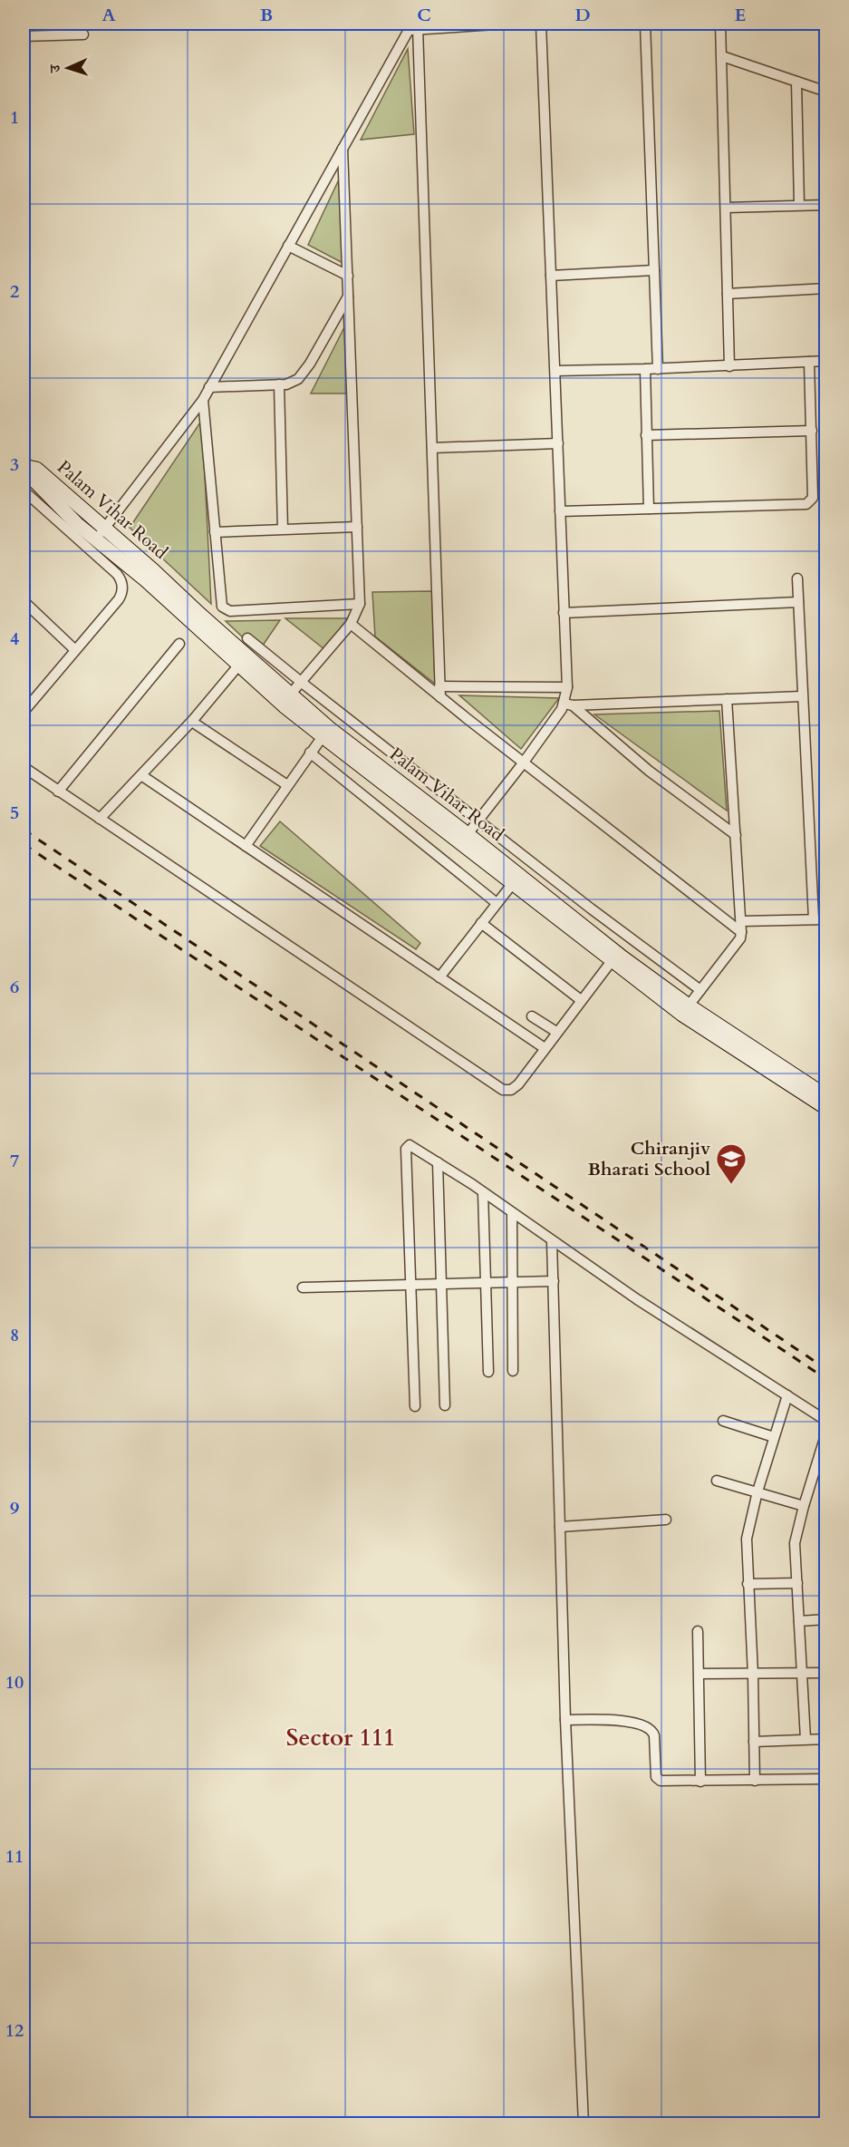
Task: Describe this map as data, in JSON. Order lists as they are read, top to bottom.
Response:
{
  "streets": {
    "street": ["Palam Vihar Road"]
  },
  "districts": ["Sector 111"],
  "places": {
    "school or university": ["Chiranjiv Bharati School"]
  },
  "north": "left",
  "grid": {
    "columns": [
      "A",
      "B",
      "C",
      "D",
      "E"
    ],
    "rows": [
      "1",
      "2",
      "3",
      "4",
      "5",
      "6",
      "7",
      "8",
      "9",
      "10",
      "11",
      "12"
    ]
  }
}
